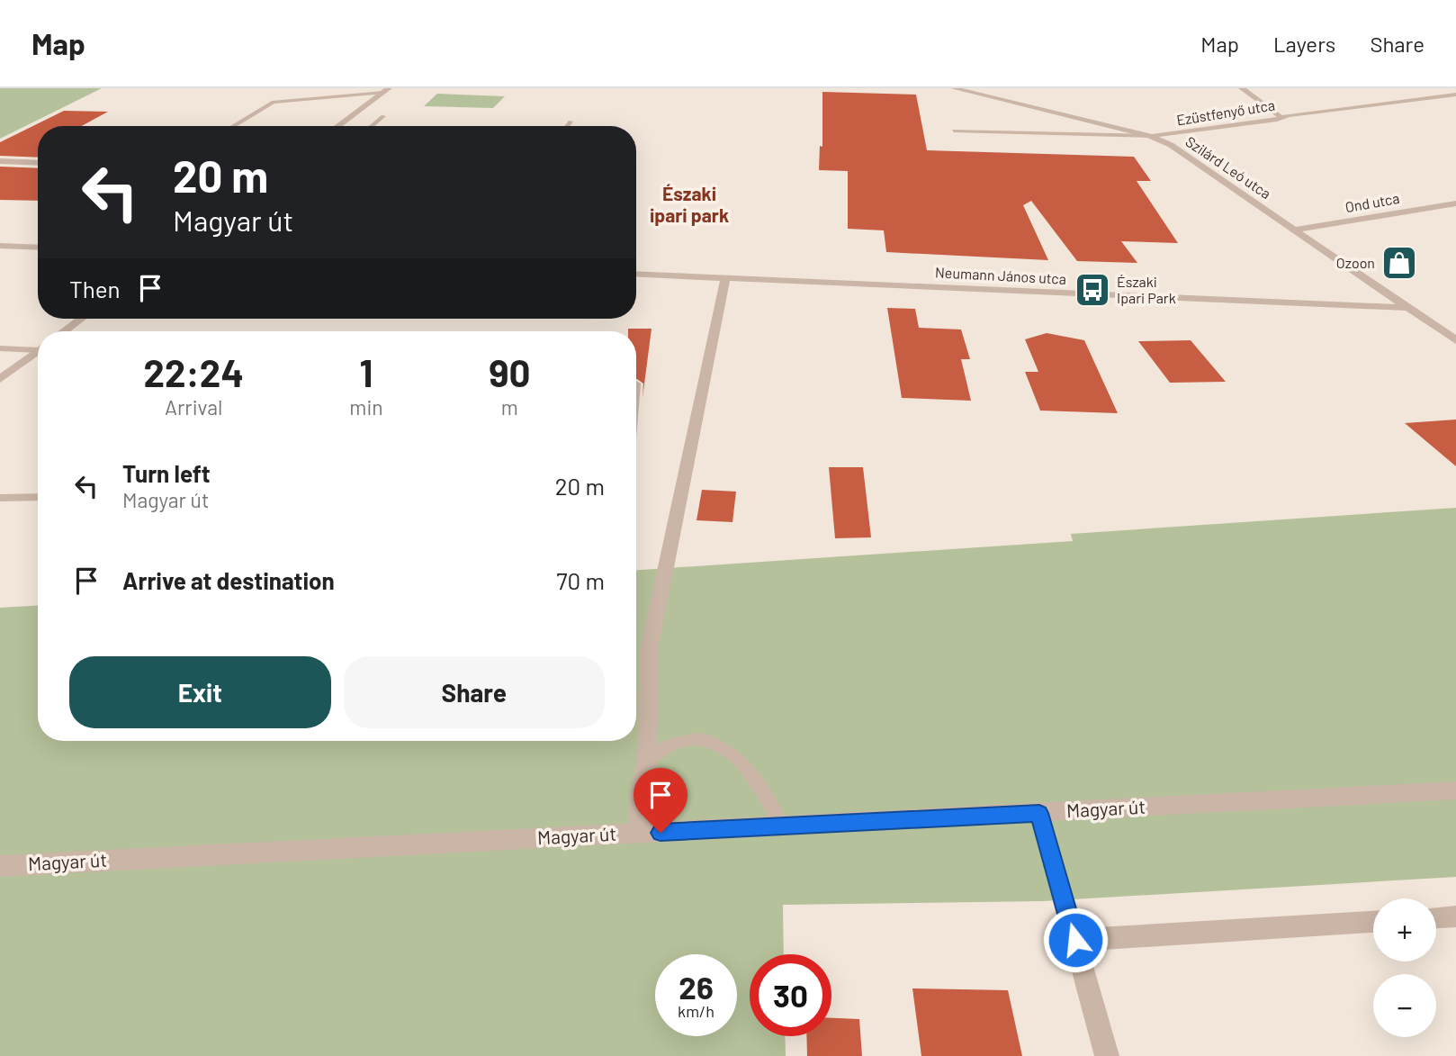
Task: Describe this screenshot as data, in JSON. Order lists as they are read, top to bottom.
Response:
{
  "streets": {
    "street": [
      "Ezüstfenyő utca",
      "Szilárd Leó utca",
      "Ond utca",
      "Neumann János utca",
      "Magyar út"
    ]
  },
  "crossings": [
    ["Ezüstfenyő utca", "Szilárd Leó utca"],
    ["Szilárd Leó utca", "Ond utca"],
    ["Szilárd Leó utca", "Neumann János utca"]
  ],
  "districts": ["Északi ipari park"],
  "places": {
    "shop": ["Ozoon"],
    "bus stop": ["Északi Ipari Park"]
  },
  "page": {
    "header": "Map",
    "nav": ["Map", "Layers", "Share"],
    "turn": ["20 m", "Magyar út"],
    "then": "Then",
    "eta": [
      "22:24",
      "Arrival",
      "1",
      "min",
      "90",
      "m"
    ],
    "list": [
      {
        "name": "Turn left",
        "note": "Magyar út",
        "value": "20 m"
      },
      {
        "name": "Arrive at destination",
        "value": "70 m"
      }
    ],
    "buttons": ["Exit", "Share"],
    "map_buttons": ["+", "−"],
    "speed": "26 km/h",
    "limit": "30"
  }
}
